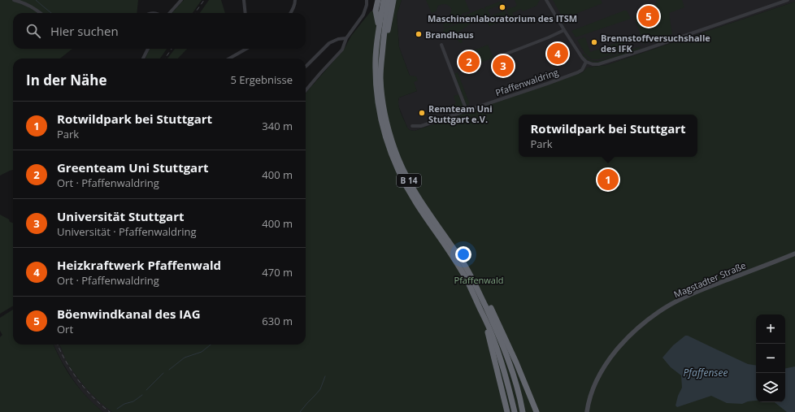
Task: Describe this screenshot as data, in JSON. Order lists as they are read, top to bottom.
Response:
{
  "streets": {
    "highway": ["B 14"],
    "main road": ["Magstadter Straße"],
    "street": ["Pfaffenwaldring"]
  },
  "water": ["Pfaffensee"],
  "parks": ["Pfaffenwald"],
  "places": [
    "Maschinenlaboratorium des ITSM",
    "Brandhaus",
    "Brennstoffversuchshalle des IFK",
    "Rennteam Uni Stuttgart e.V."
  ],
  "page": {
    "pins": [
      "5",
      "4",
      "2",
      "3",
      "1"
    ],
    "search": "Hier suchen",
    "heading": ["In der Nähe", "5 Ergebnisse"],
    "list": [
      {
        "mark": "1",
        "name": "Rotwildpark bei Stuttgart",
        "note": "Park",
        "value": "340 m"
      },
      {
        "mark": "2",
        "name": "Greenteam Uni Stuttgart",
        "note": "Ort · Pfaffenwaldring",
        "value": "400 m"
      },
      {
        "mark": "3",
        "name": "Universität Stuttgart",
        "note": "Universität · Pfaffenwaldring",
        "value": "400 m"
      },
      {
        "mark": "4",
        "name": "Heizkraftwerk Pfaffenwald",
        "note": "Ort · Pfaffenwaldring",
        "value": "470 m"
      },
      {
        "mark": "5",
        "name": "Böenwindkanal des IAG",
        "note": "Ort",
        "value": "630 m"
      }
    ],
    "popup": ["Rotwildpark bei Stuttgart", "Park"],
    "map_buttons": ["+", "−"]
  }
}
